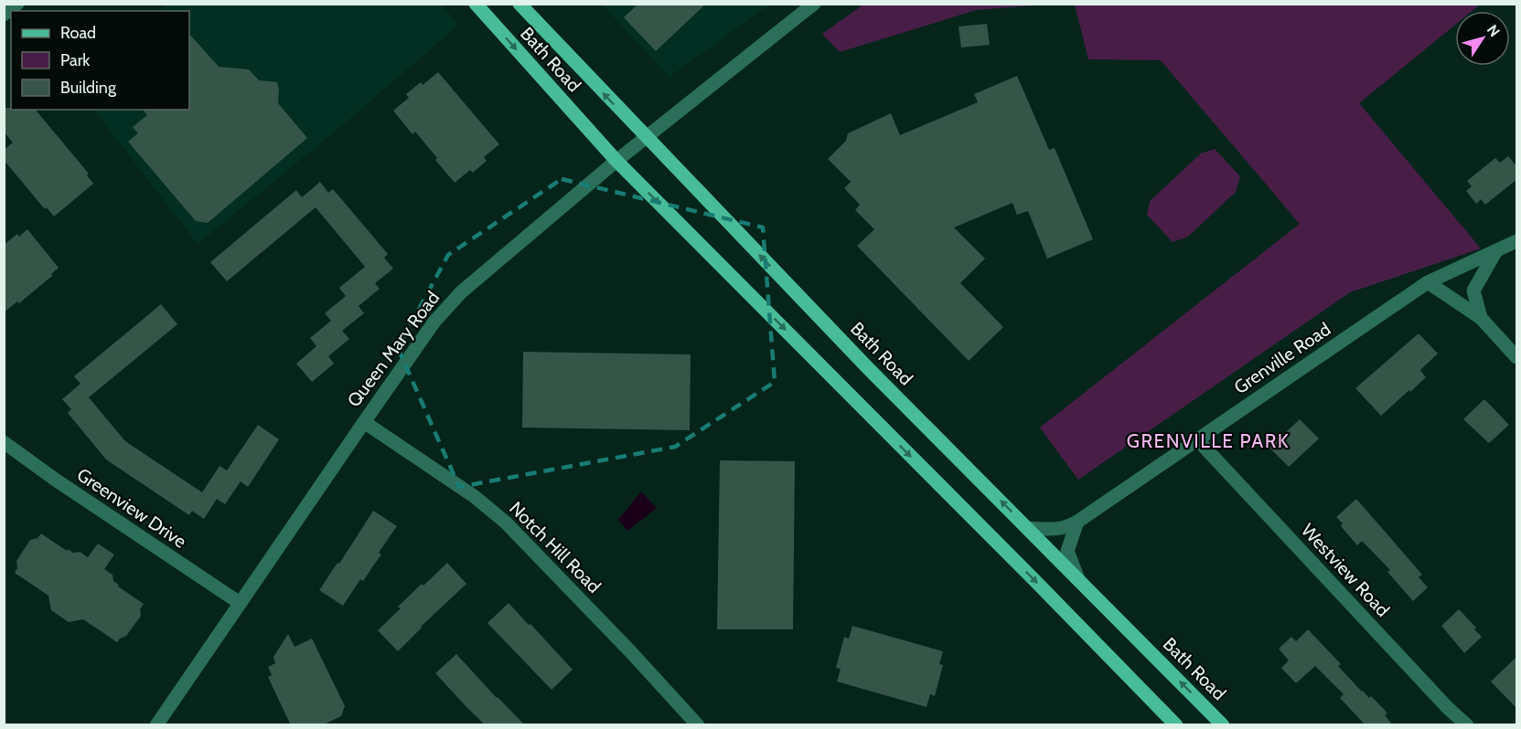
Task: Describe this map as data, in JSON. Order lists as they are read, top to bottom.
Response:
{
  "streets": {
    "main road": ["Bath Road"],
    "street": [
      "Queen Mary Road",
      "Grenville Road",
      "Greenview Drive",
      "Notch Hill Road",
      "Westview Road"
    ]
  },
  "crossings": [
    ["Bath Road", "Queen Mary Road"],
    ["Bath Road", "Grenville Road"],
    ["Queen Mary Road", "Greenview Drive"],
    ["Queen Mary Road", "Notch Hill Road"],
    ["Grenville Road", "Westview Road"]
  ],
  "districts": ["GRENVILLE PARK"],
  "legend": ["Road", "Park", "Building"],
  "north": "top right"
}
